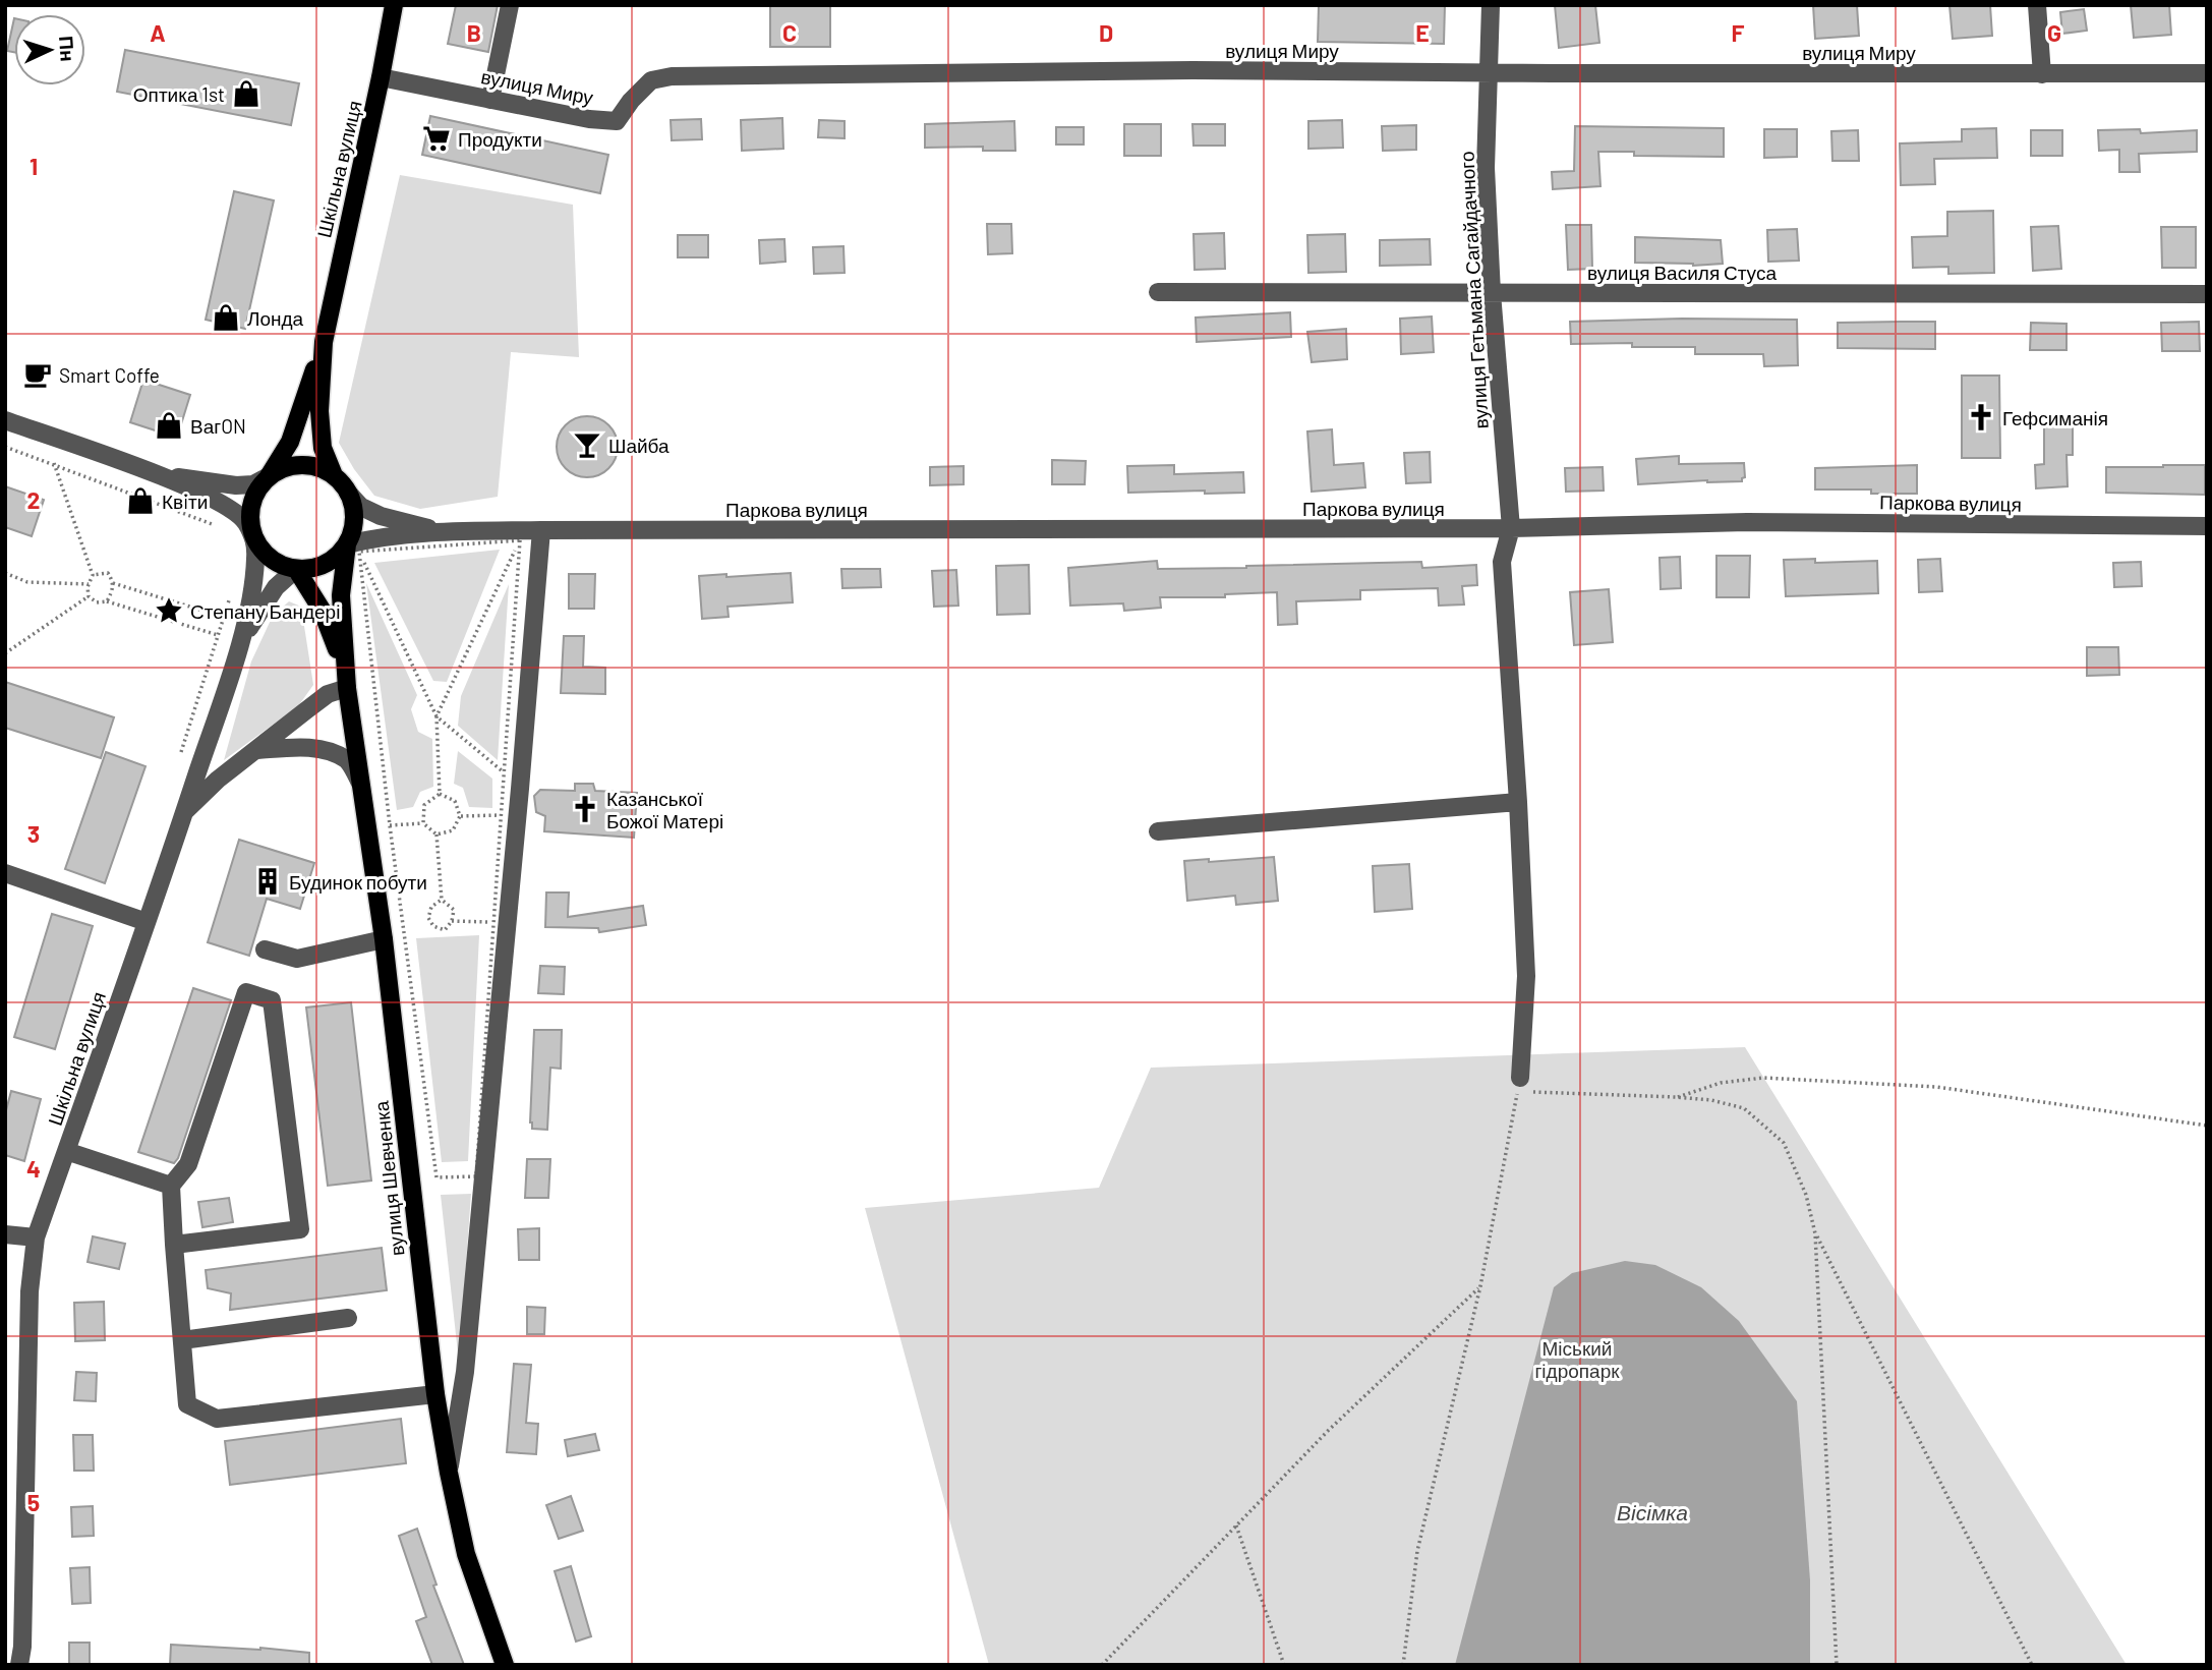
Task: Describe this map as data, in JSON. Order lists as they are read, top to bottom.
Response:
{
  "streets": {
    "main road": ["Шкільна вулиця", "вулиця Шевченка"],
    "street": [
      "вулиця Миру",
      "вулиця Василя Стуса",
      "вулиця Гетьмана Сагайдачного",
      "Паркова вулиця"
    ]
  },
  "crossings": [
    ["вулиця Миру", "Шкільна вулиця"],
    ["вулиця Миру", "вулиця Гетьмана Сагайдачного"],
    ["Шкільна вулиця", "вулиця Шевченка"],
    ["вулиця Василя Стуса", "вулиця Гетьмана Сагайдачного"],
    ["вулиця Гетьмана Сагайдачного", "Паркова вулиця"]
  ],
  "water": ["Вісімка"],
  "parks": ["Міський гідропарк"],
  "places": {
    "shop": [
      "Оптика 1st",
      "Лонда",
      "ВагON",
      "Квiти"
    ],
    "supermarket": ["Продукти"],
    "cafe": ["Smart Coffe"],
    "church": ["Гефсиманія", "Казанської Божої Матері"],
    "bar": ["Шайба"],
    "place": ["Степану Бандері"],
    "building": ["Будинок побути"]
  },
  "north": "right",
  "grid": {
    "columns": [
      "A",
      "B",
      "C",
      "D",
      "E",
      "F",
      "G"
    ],
    "rows": [
      "1",
      "2",
      "3",
      "4",
      "5"
    ]
  }
}
